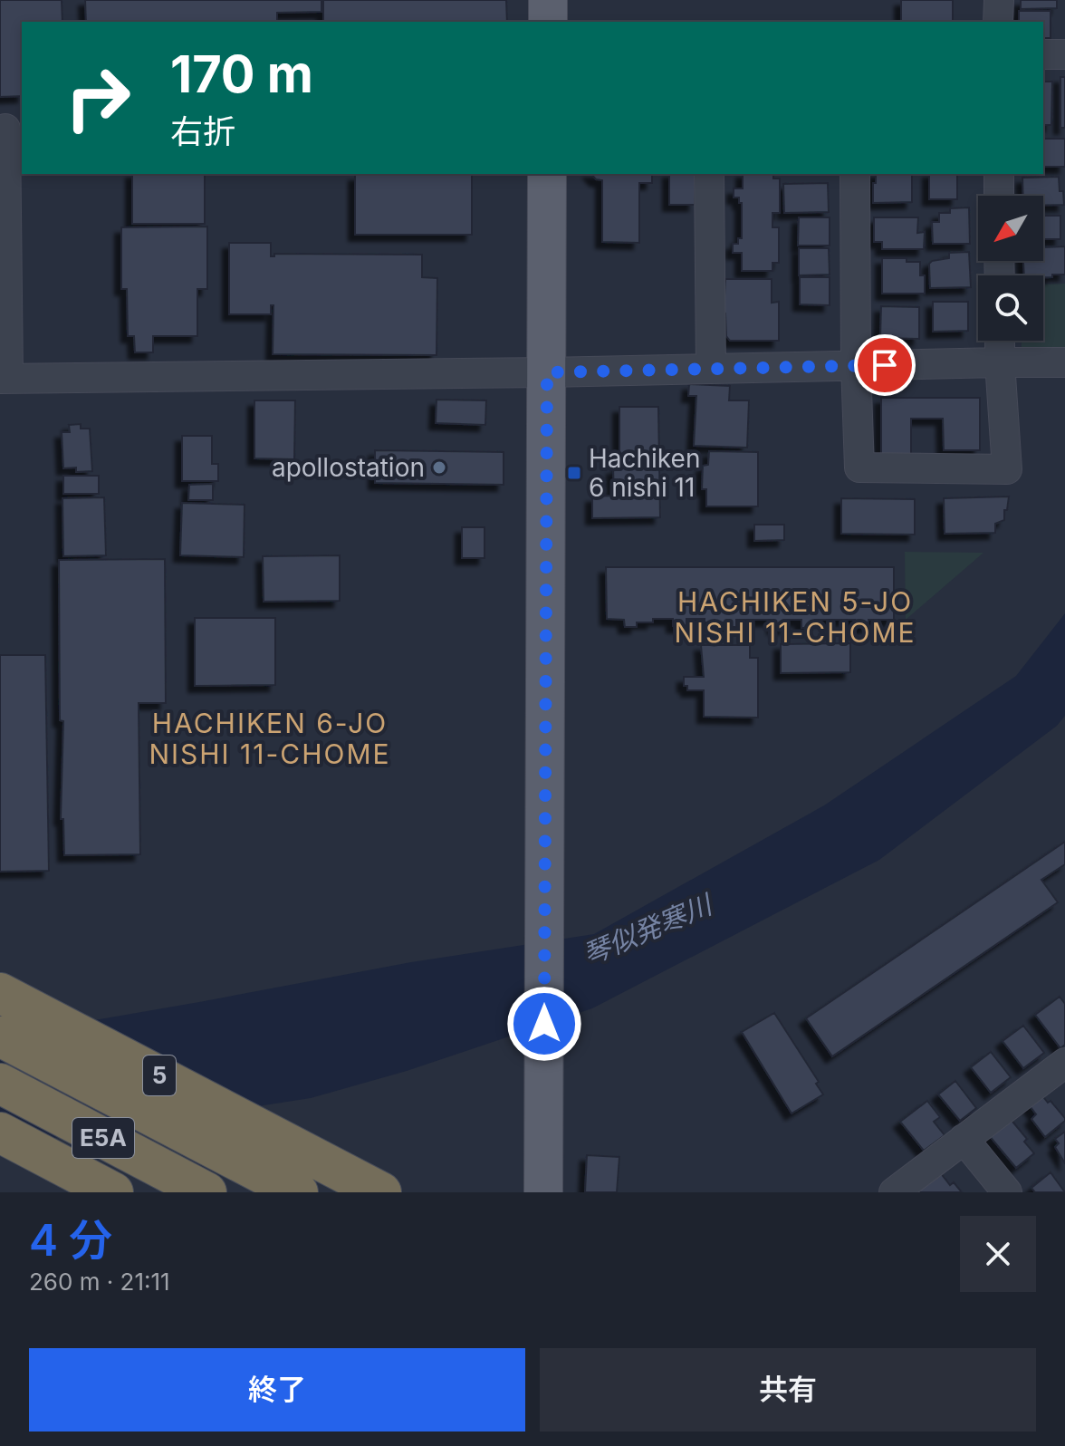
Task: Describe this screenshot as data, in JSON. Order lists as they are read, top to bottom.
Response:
{
  "streets": {
    "highway": ["5", "E5A"]
  },
  "districts": ["HACHIKEN 5-JO NISHI 11-CHOME", "HACHIKEN 6-JO NISHI 11-CHOME"],
  "water": ["琴似発寒川"],
  "places": {
    "other": ["apollostation"],
    "transit": ["Hachiken 6 nishi 11"]
  },
  "north": "bottom left",
  "page": {
    "turn": ["170 m", "右折"],
    "heading": ["4 分", "260 m · 21:11"],
    "buttons": ["終了", "共有"]
  }
}
